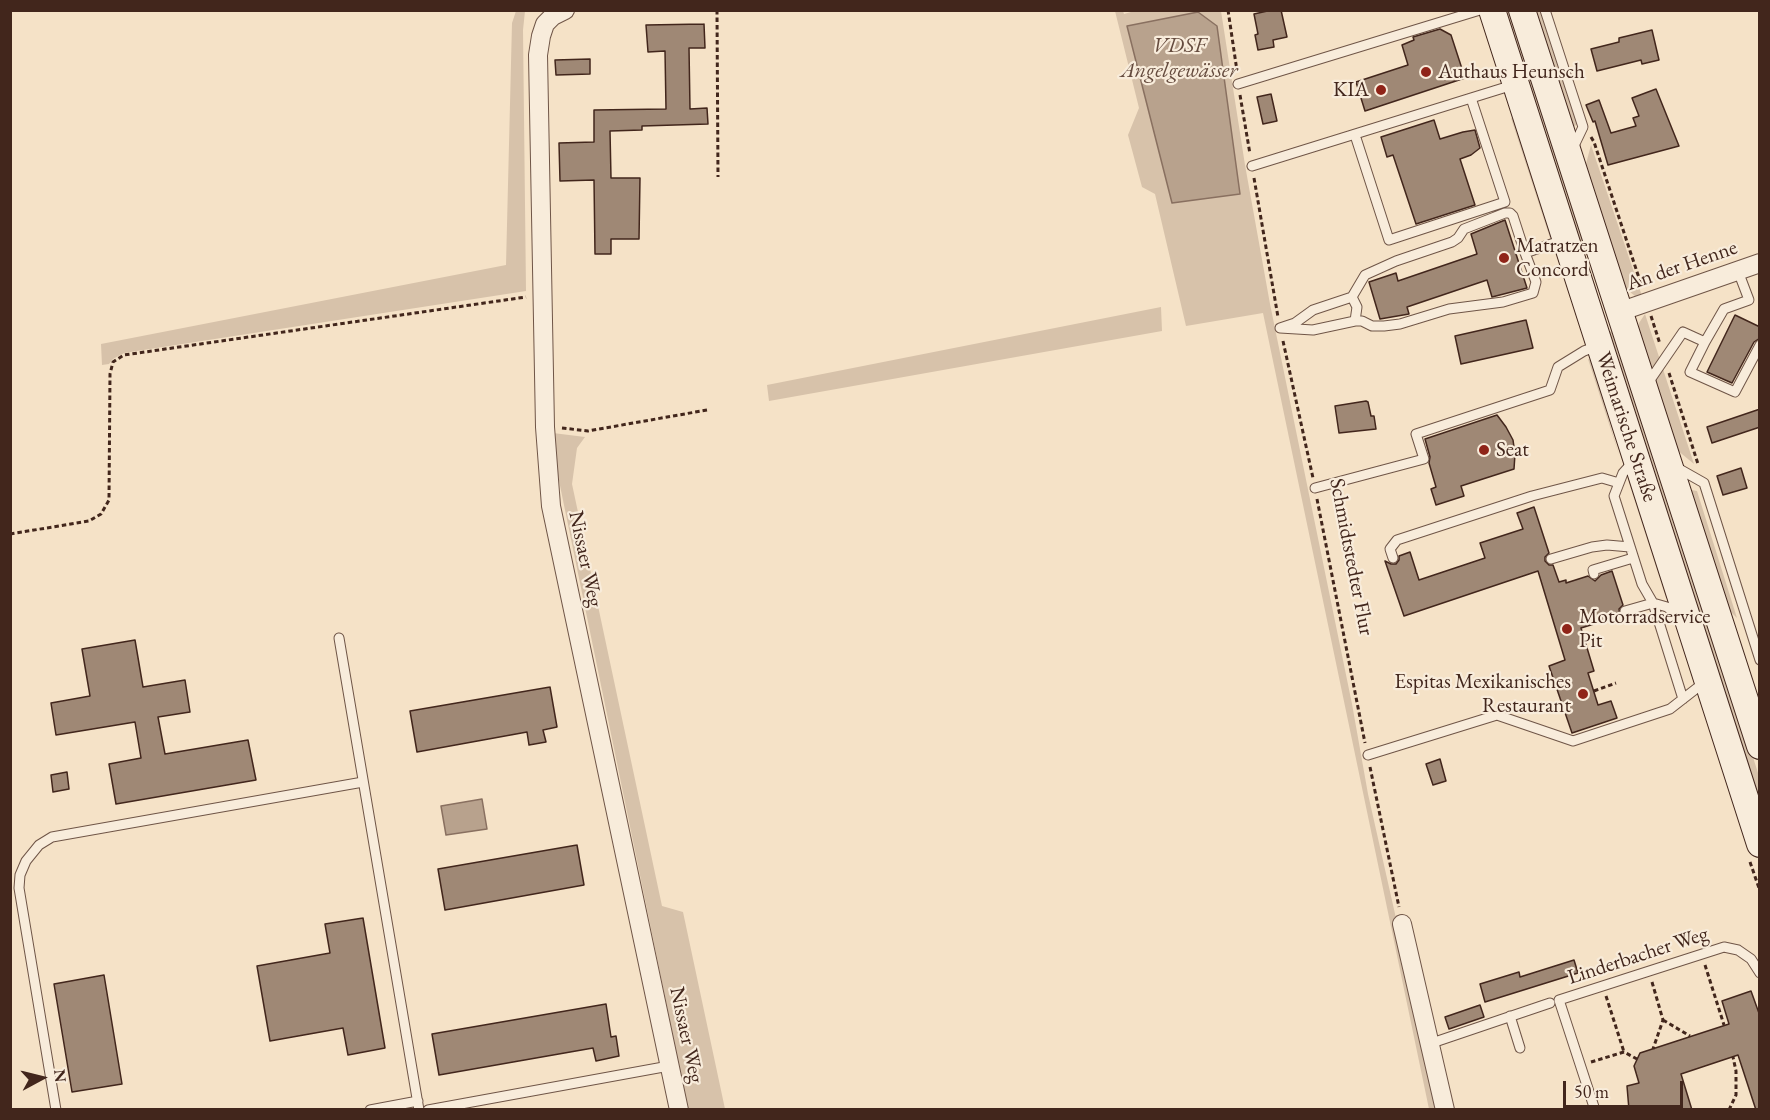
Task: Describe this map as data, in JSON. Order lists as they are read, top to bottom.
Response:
{
  "streets": {
    "main road": ["Weimarische Straße"],
    "street": ["An der Henne", "Nissaer Weg"],
    "lane": ["Linderbacher Weg"],
    "path": ["Schmidtstedter Flur"]
  },
  "crossings": [
    ["An der Henne", "Weimarische Straße"]
  ],
  "water": ["VDSF Angelgewässer"],
  "places": [
    "Authaus Heunsch",
    "KIA",
    "Matratzen Concord",
    "Seat",
    "Motorradservice Pit",
    "Espitas Mexikanisches Restaurant"
  ],
  "scale_bar": "50 m",
  "north": "right"
}
